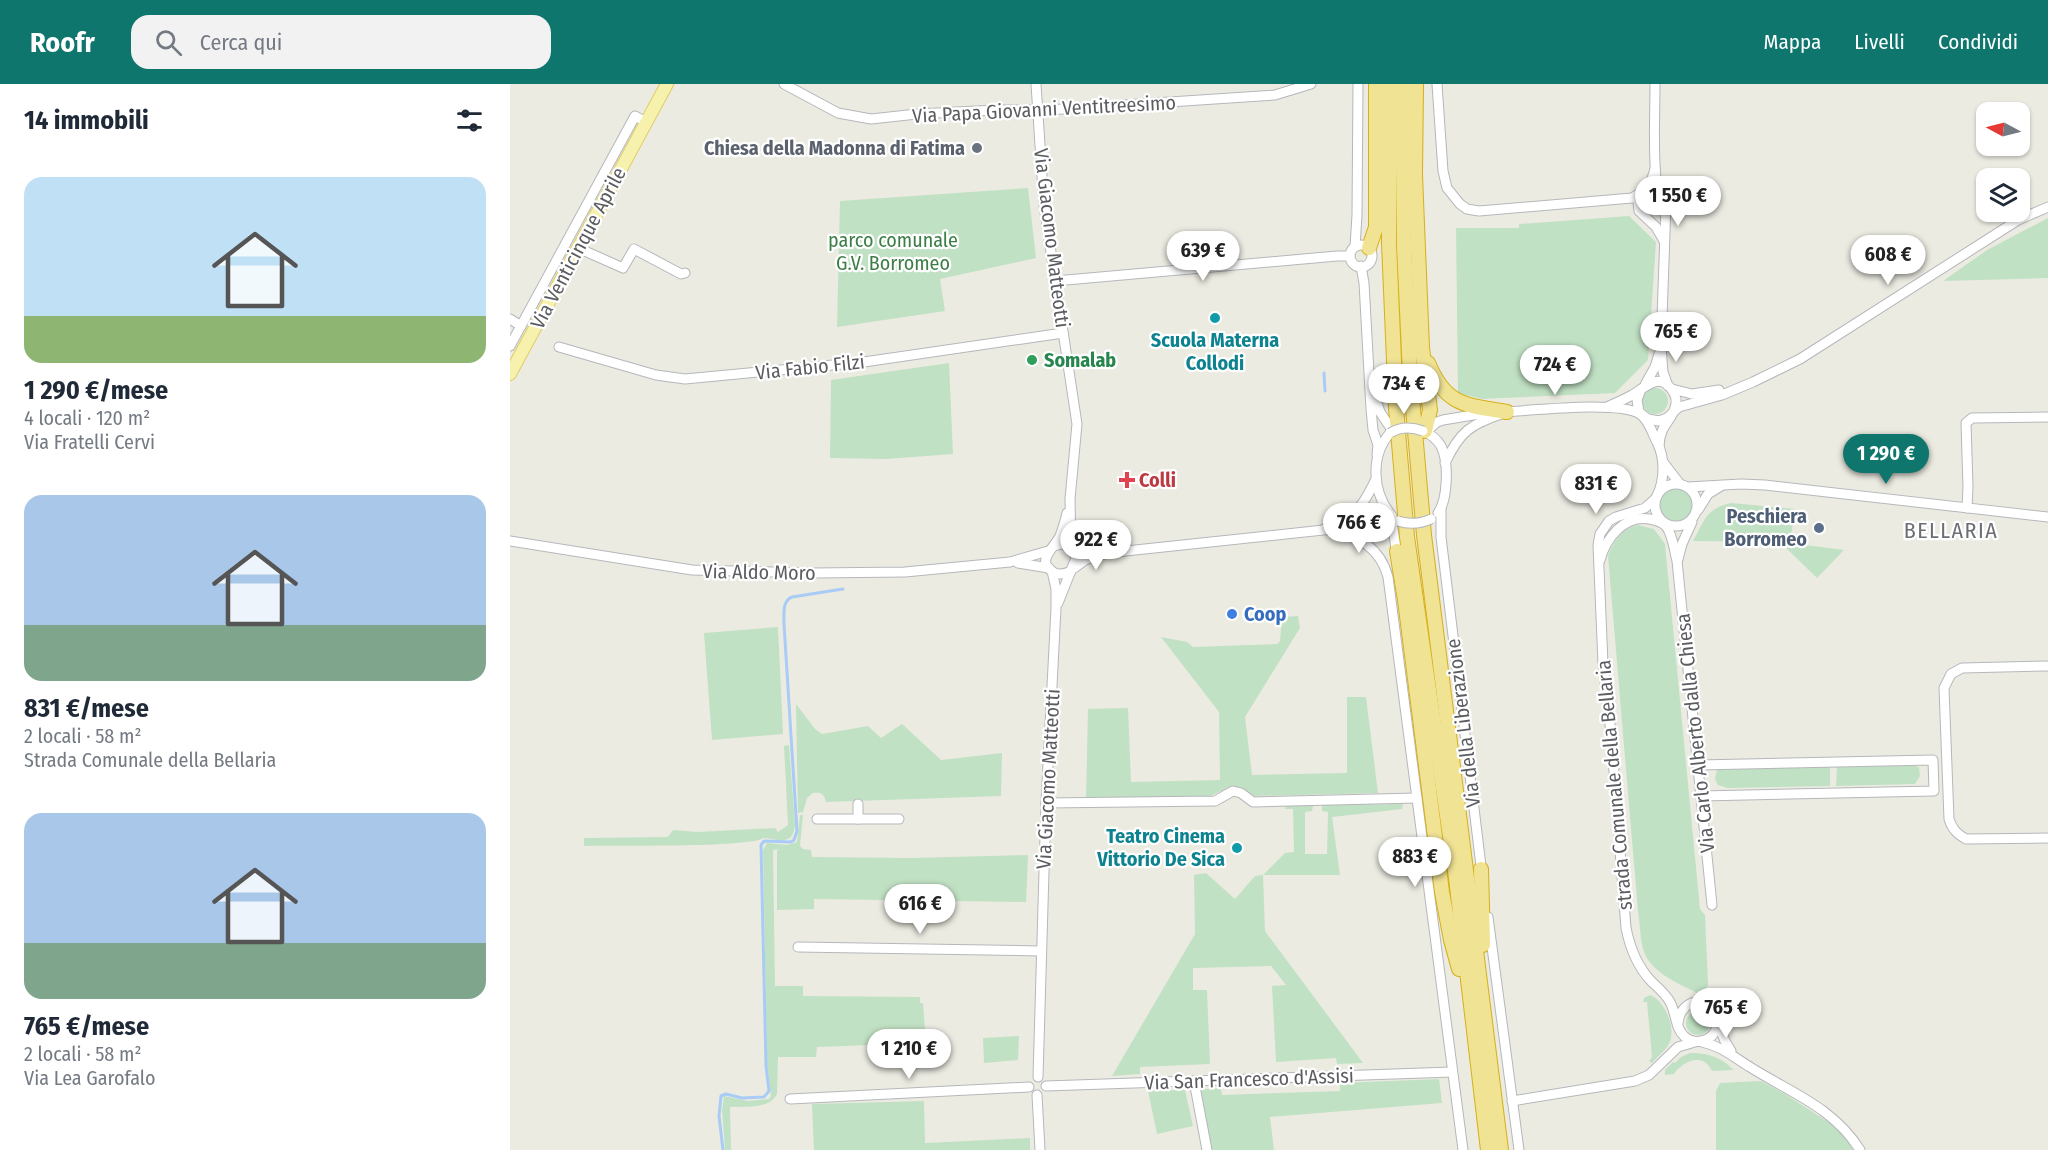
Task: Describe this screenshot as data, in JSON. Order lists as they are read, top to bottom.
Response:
{
  "streets": {
    "main road": ["Via Venticinque Aprile"],
    "street": [
      "Via Papa Giovanni Ventitreesimo",
      "Via Giacomo Matteotti",
      "Via Fabio Filzi",
      "Via Aldo Moro",
      "Via della Liberazione",
      "Via Carlo Alberto dalla Chiesa",
      "strada Comunale della Bellaria",
      "Via San Francesco d'Assisi"
    ]
  },
  "crossings": [
    ["Via Papa Giovanni Ventitreesimo", "Via Giacomo Matteotti"],
    ["Via Giacomo Matteotti", "Via Fabio Filzi"],
    ["Via Giacomo Matteotti", "Via Aldo Moro"],
    ["Via Giacomo Matteotti", "Via San Francesco d'Assisi"],
    ["Via Carlo Alberto dalla Chiesa", "strada Comunale della Bellaria"]
  ],
  "districts": ["BELLARIA"],
  "parks": ["parco comunale G.V. Borromeo"],
  "places": {
    "other": [
      "Chiesa della Madonna di Fatima",
      "Scuola Materna Collodi",
      "Somalab",
      "Peschiera Borromeo",
      "Coop",
      "Teatro Cinema Vittorio De Sica"
    ],
    "health": ["Colli"]
  },
  "north": "left",
  "page": {
    "header": "Roofr",
    "search": "Cerca qui",
    "nav": ["Mappa", "Livelli", "Condividi"],
    "heading": "14 immobili",
    "list": [
      {
        "name": "1 290 €/mese",
        "note": "4 locali · 120 m² · Via Fratelli Cervi"
      },
      {
        "name": "831 €/mese",
        "note": "2 locali · 58 m² · Strada Comunale della Bellaria"
      },
      {
        "name": "765 €/mese",
        "note": "2 locali · 58 m² · Via Lea Garofalo"
      }
    ],
    "price": [
      "1 550 €",
      "639 €",
      "608 €",
      "765 €",
      "724 €",
      "734 €",
      "1 290 €",
      "831 €",
      "766 €",
      "922 €",
      "883 €",
      "616 €",
      "765 €",
      "1 210 €"
    ]
  }
}
